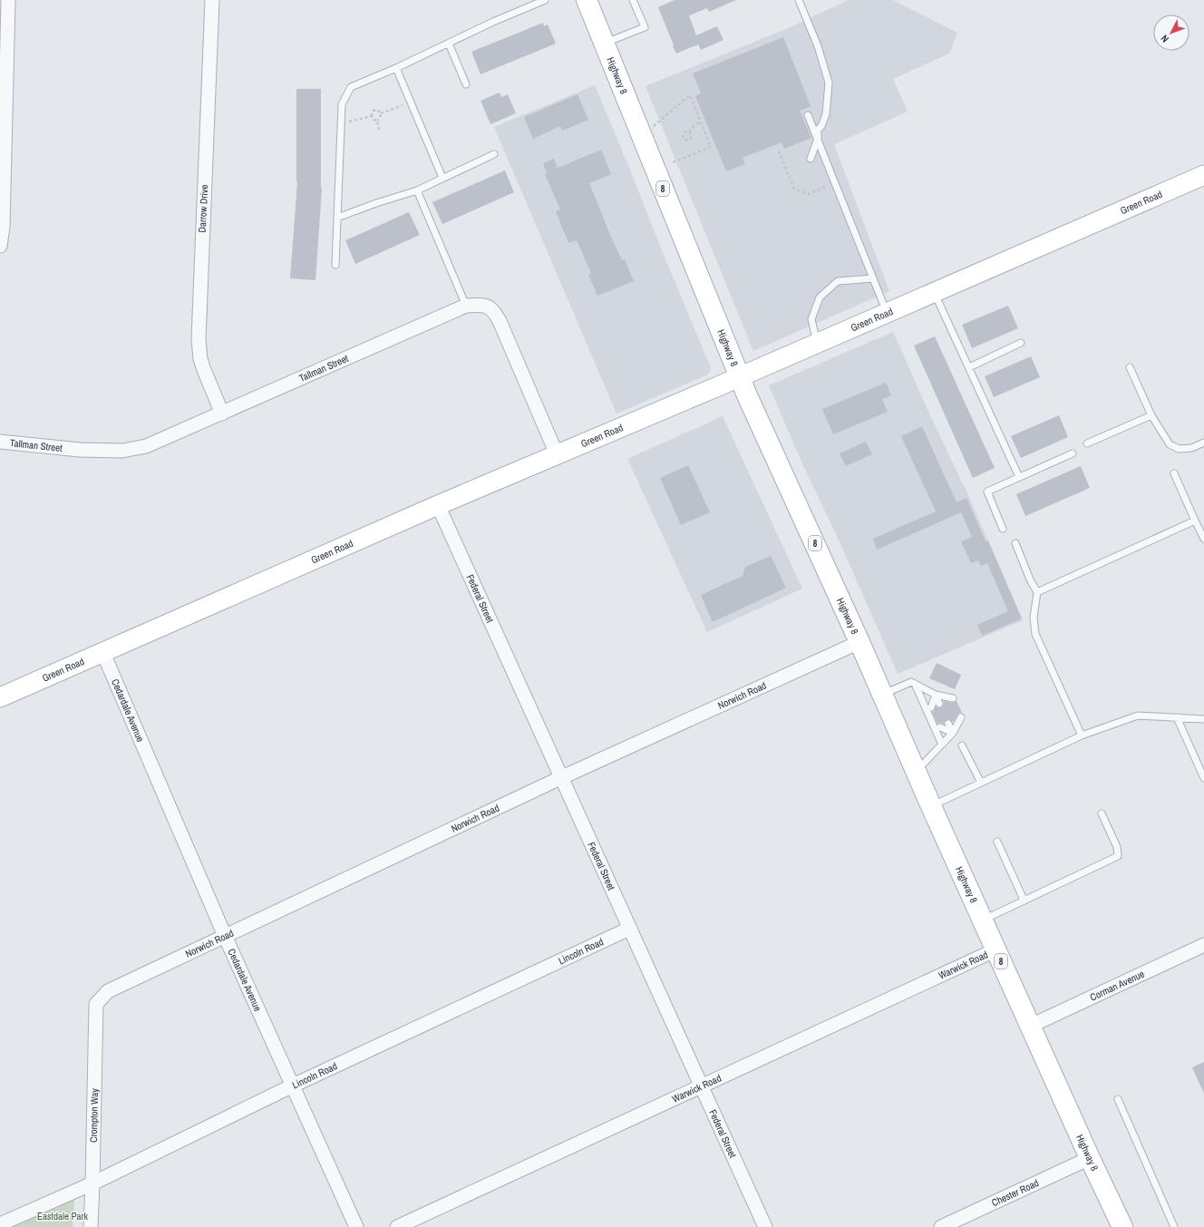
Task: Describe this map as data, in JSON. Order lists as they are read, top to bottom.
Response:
{
  "streets": {
    "main road": ["Highway 8", "8"],
    "street": [
      "Green Road",
      "Darrow Drive",
      "Tallman Street",
      "Federal Street",
      "Norwich Road",
      "Cedardale Avenue",
      "Lincoln Road",
      "Warwick Road",
      "Corman Avenue",
      "Crompton Way",
      "Chester Road"
    ]
  },
  "crossings": [
    ["Highway 8", "Green Road"],
    ["Highway 8", "Norwich Road"],
    ["Highway 8", "Warwick Road"],
    ["Highway 8", "Corman Avenue"],
    ["Highway 8", "Chester Road"],
    ["Green Road", "Tallman Street"],
    ["Green Road", "Federal Street"],
    ["Green Road", "Cedardale Avenue"],
    ["Darrow Drive", "Tallman Street"],
    ["Federal Street", "Norwich Road"],
    ["Federal Street", "Lincoln Road"],
    ["Federal Street", "Warwick Road"],
    ["Norwich Road", "Cedardale Avenue"],
    ["Norwich Road", "Crompton Way"],
    ["Cedardale Avenue", "Lincoln Road"],
    ["Lincoln Road", "Crompton Way"]
  ],
  "parks": ["Eastdale Park"],
  "north": "bottom left"
}
